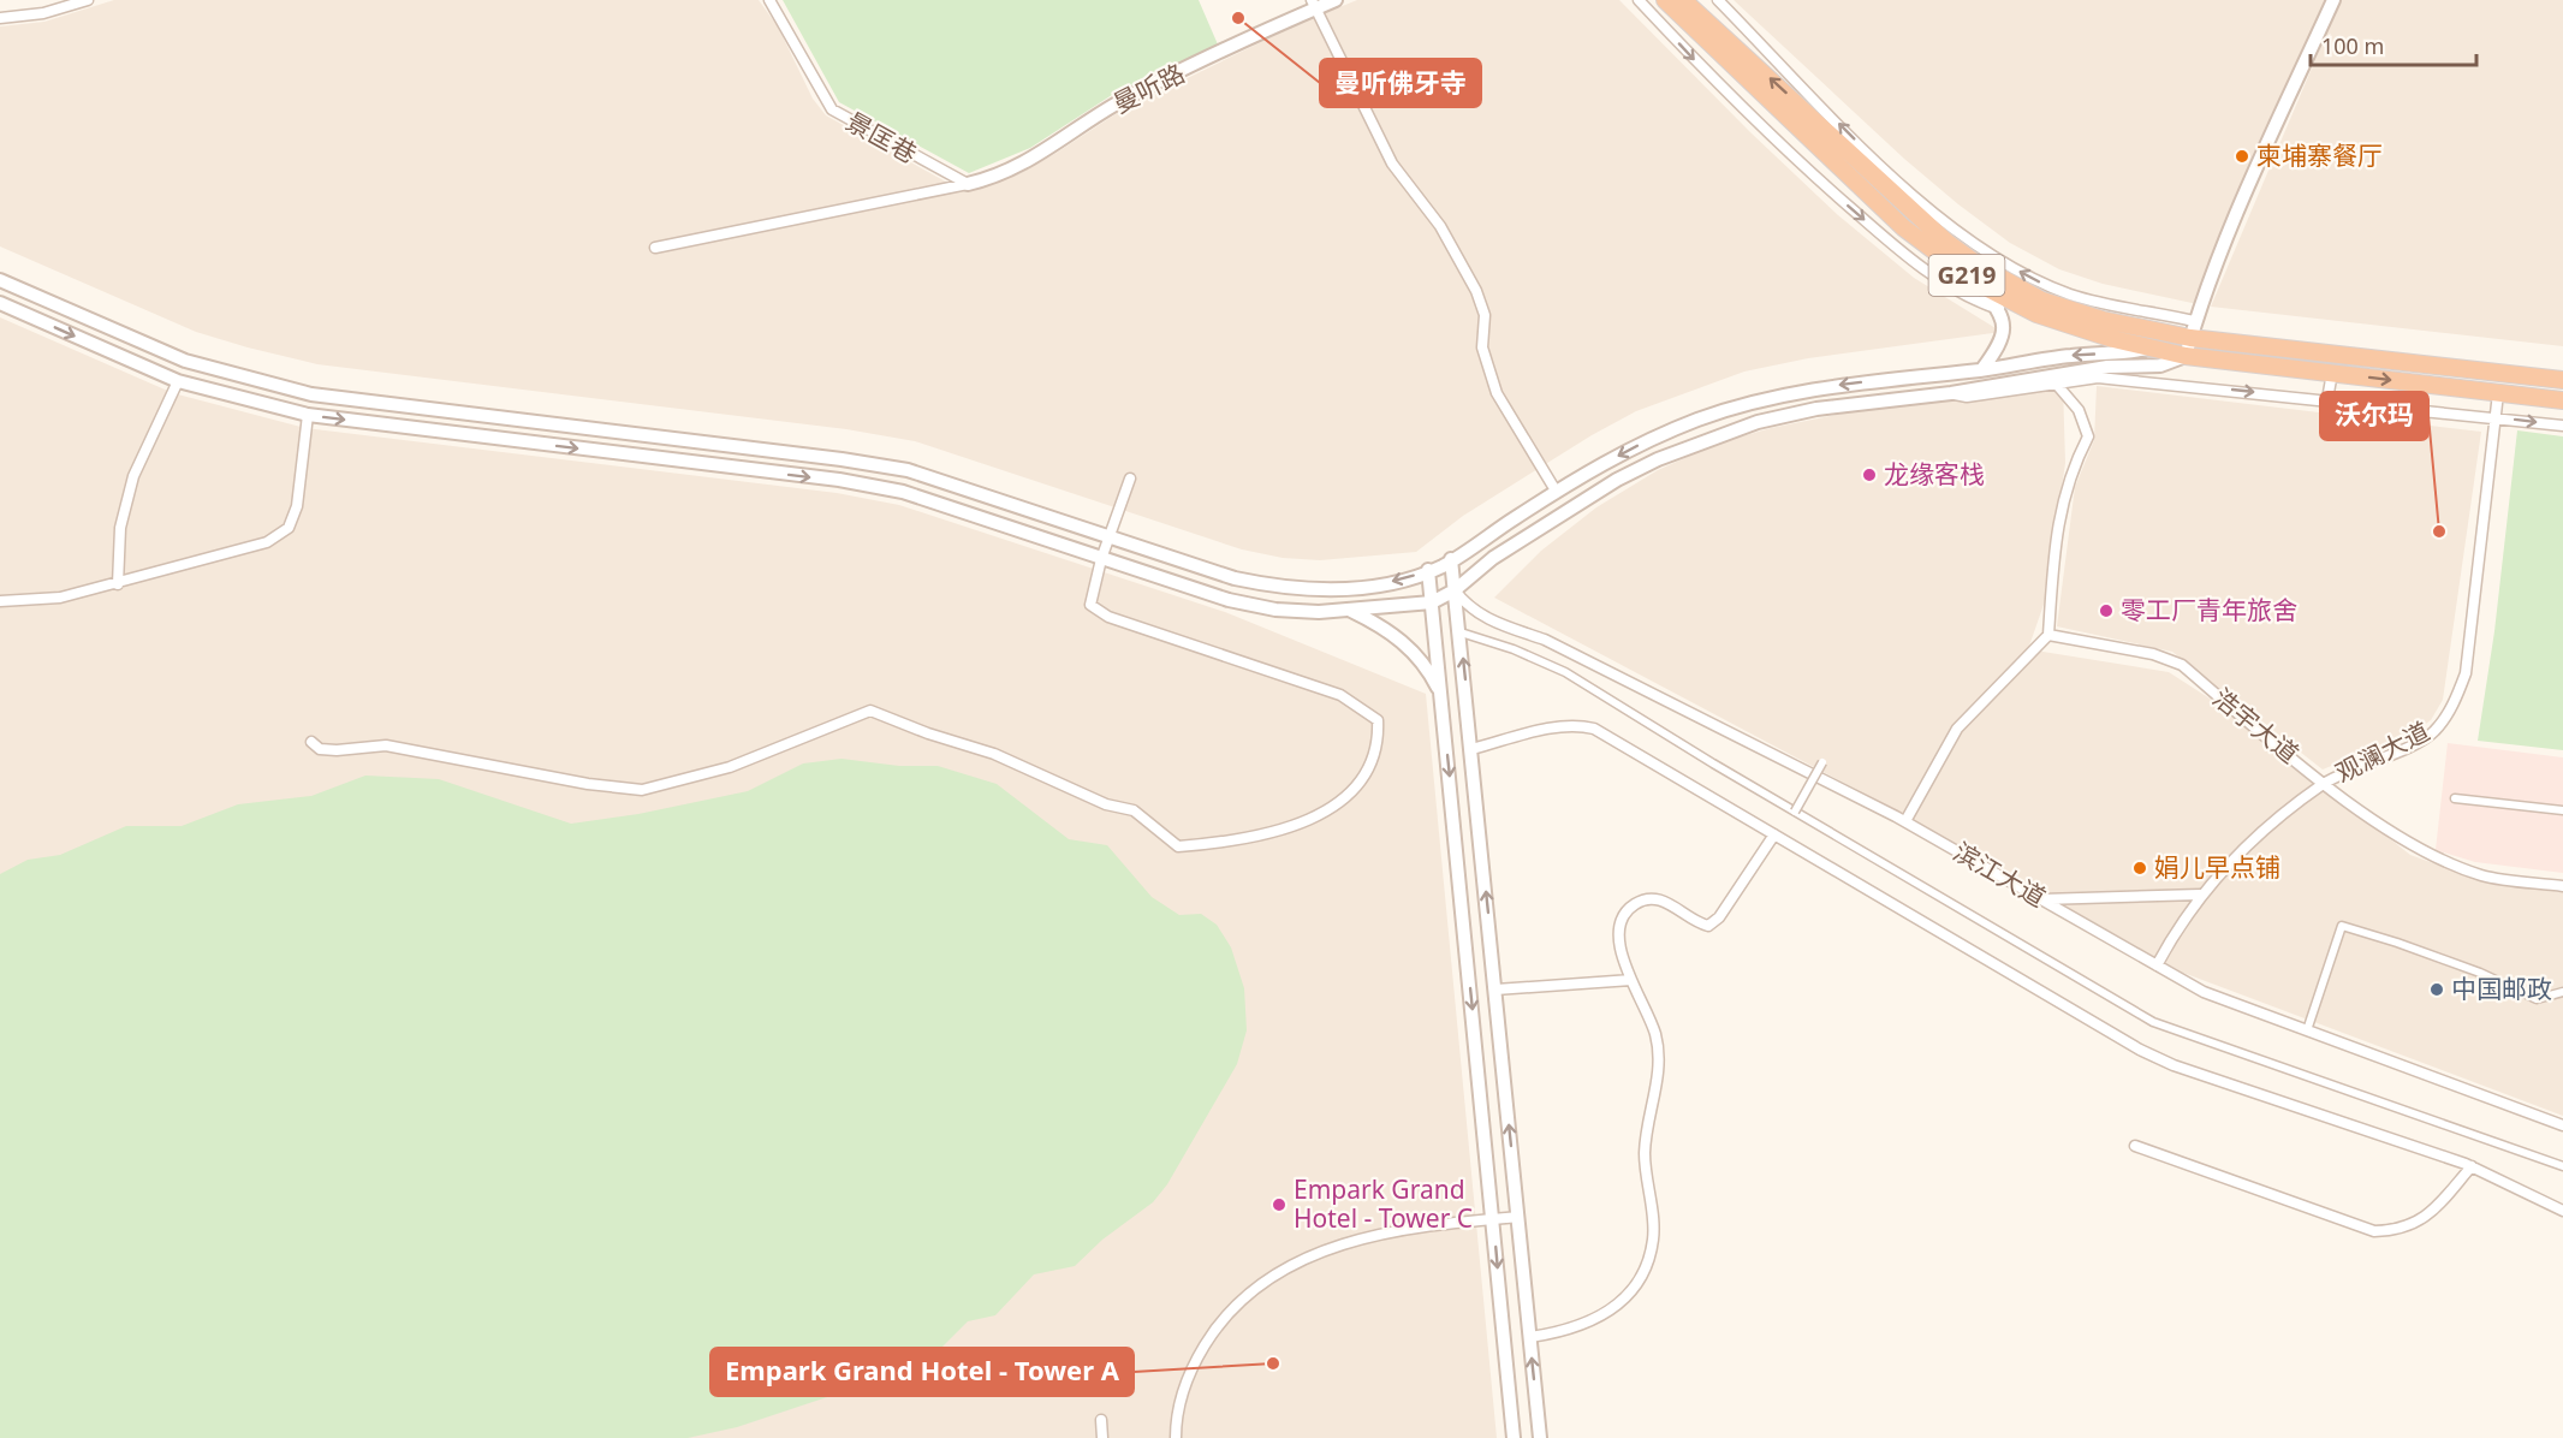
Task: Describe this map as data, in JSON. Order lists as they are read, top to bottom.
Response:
{
  "streets": {
    "highway": ["G219"],
    "street": [
      "曼听路",
      "景匡巷",
      "浩宇大道",
      "观澜大道",
      "滨江大道"
    ]
  },
  "crossings": [
    ["曼听路", "景匡巷"],
    ["浩宇大道", "观澜大道"],
    ["观澜大道", "滨江大道"]
  ],
  "places": [
    "曼听佛牙寺",
    "柬埔寨餐厅",
    "龙缘客栈",
    "沃尔玛",
    "零工厂青年旅舍",
    "娟儿早点铺",
    "中国邮政",
    "Empark Grand Hotel - Tower C",
    "Empark Grand Hotel - Tower A"
  ],
  "scale_bar": "100 m"
}
